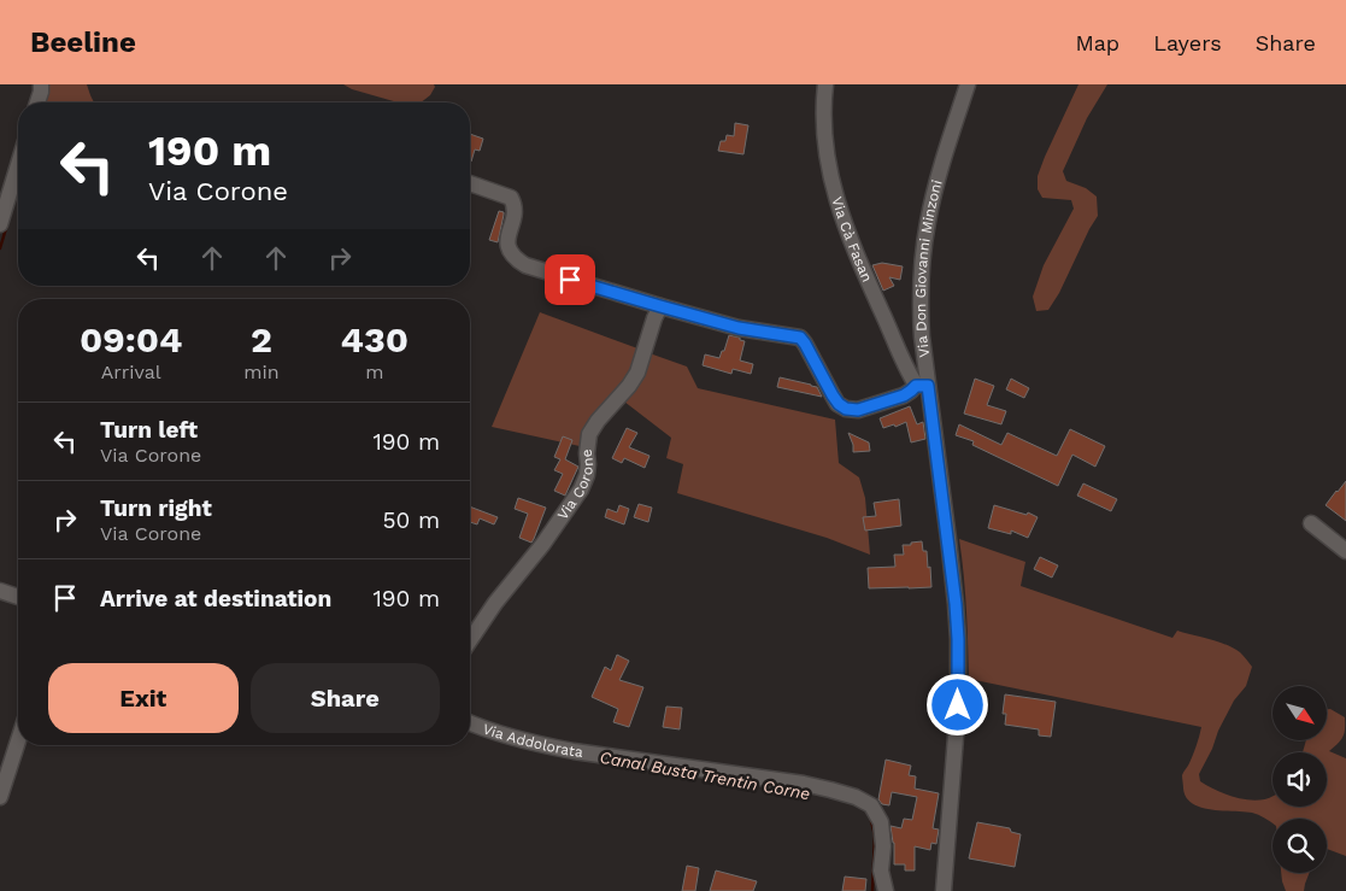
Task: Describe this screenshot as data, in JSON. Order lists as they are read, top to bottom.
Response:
{
  "streets": {
    "street": [
      "Via Cà Fasan",
      "Via Don Giovanni Minzoni",
      "Via Corone",
      "Via Addolorata"
    ]
  },
  "crossings": [
    ["Via Cà Fasan", "Via Don Giovanni Minzoni"]
  ],
  "water": ["Canal Busta Trentin Corne"],
  "north": "bottom right",
  "page": {
    "header": "Beeline",
    "nav": ["Map", "Layers", "Share"],
    "turn": ["190 m", "Via Corone"],
    "eta": [
      "09:04",
      "Arrival",
      "2",
      "min",
      "430",
      "m"
    ],
    "list": [
      {
        "name": "Turn left",
        "note": "Via Corone",
        "value": "190 m"
      },
      {
        "name": "Turn right",
        "note": "Via Corone",
        "value": "50 m"
      },
      {
        "name": "Arrive at destination",
        "value": "190 m"
      }
    ],
    "buttons": ["Exit", "Share"]
  }
}
